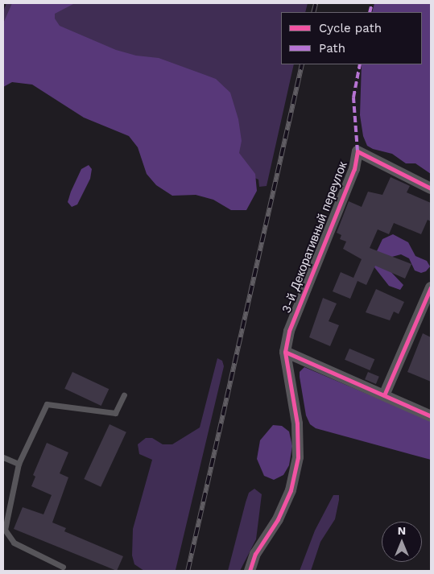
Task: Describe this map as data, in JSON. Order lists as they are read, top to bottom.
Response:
{
  "streets": {
    "street": ["3-й Декоративный переулок"]
  },
  "legend": ["Cycle path", "Path"],
  "north": "top"
}
